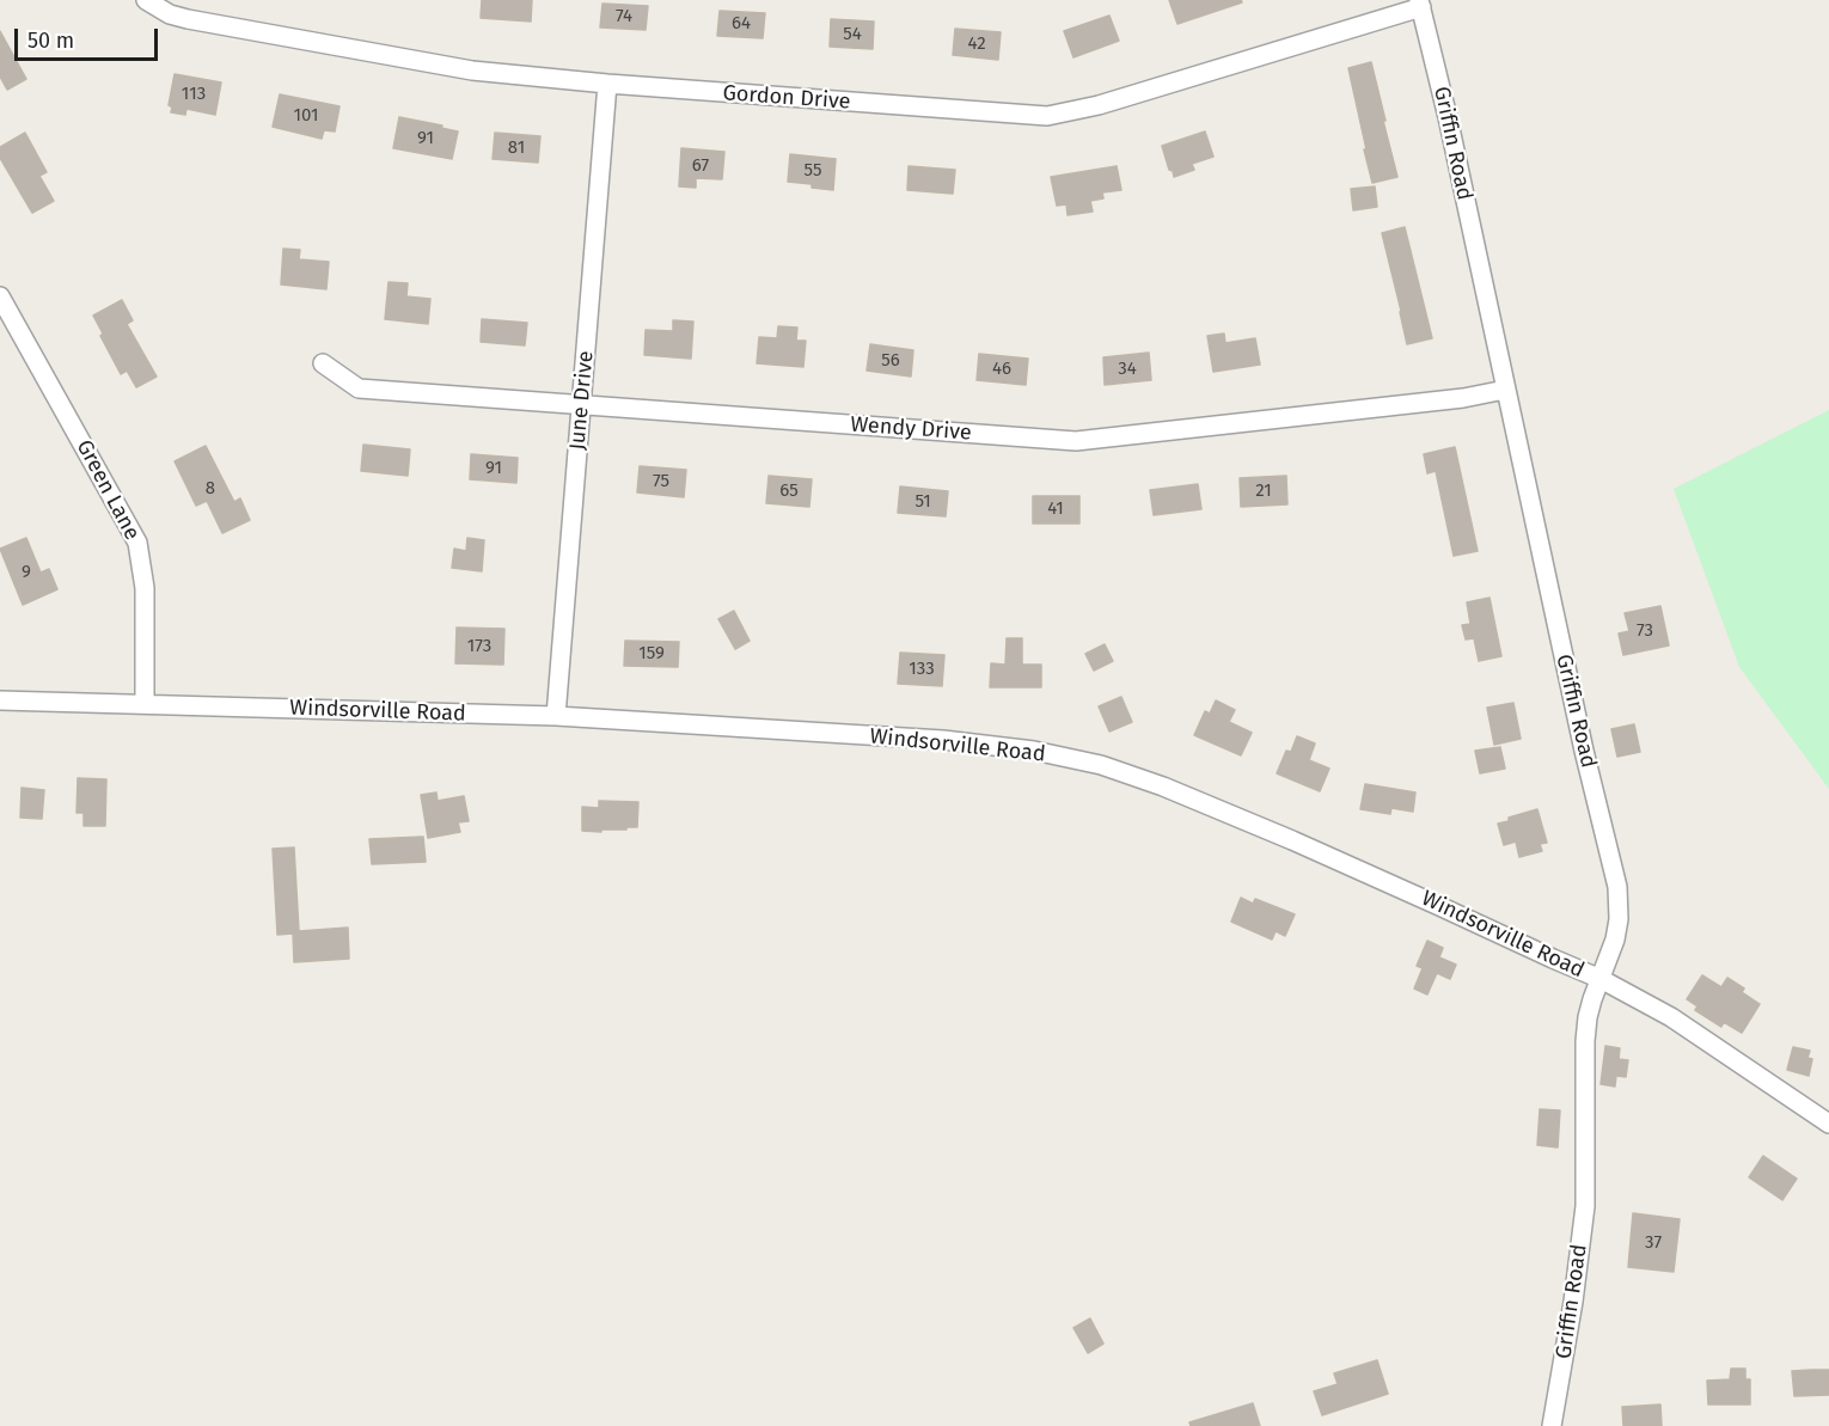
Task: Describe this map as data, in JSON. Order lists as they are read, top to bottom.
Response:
{
  "streets": {
    "street": [
      "Gordon Drive",
      "Griffin Road",
      "June Drive",
      "Wendy Drive",
      "Green Lane",
      "Windsorville Road"
    ]
  },
  "crossings": [
    ["Gordon Drive", "Griffin Road"],
    ["Gordon Drive", "June Drive"],
    ["Griffin Road", "Wendy Drive"],
    ["Griffin Road", "Windsorville Road"],
    ["June Drive", "Wendy Drive"],
    ["June Drive", "Windsorville Road"],
    ["Green Lane", "Windsorville Road"]
  ],
  "house_numbers": [
    "74",
    "64",
    "54",
    "42",
    "113",
    "101",
    "91",
    "81",
    "67",
    "55",
    "56",
    "46",
    "34",
    "91",
    "75",
    "8",
    "65",
    "21",
    "51",
    "41",
    "9",
    "73",
    "173",
    "159",
    "133",
    "37"
  ],
  "scale_bar": "50 m"
}
